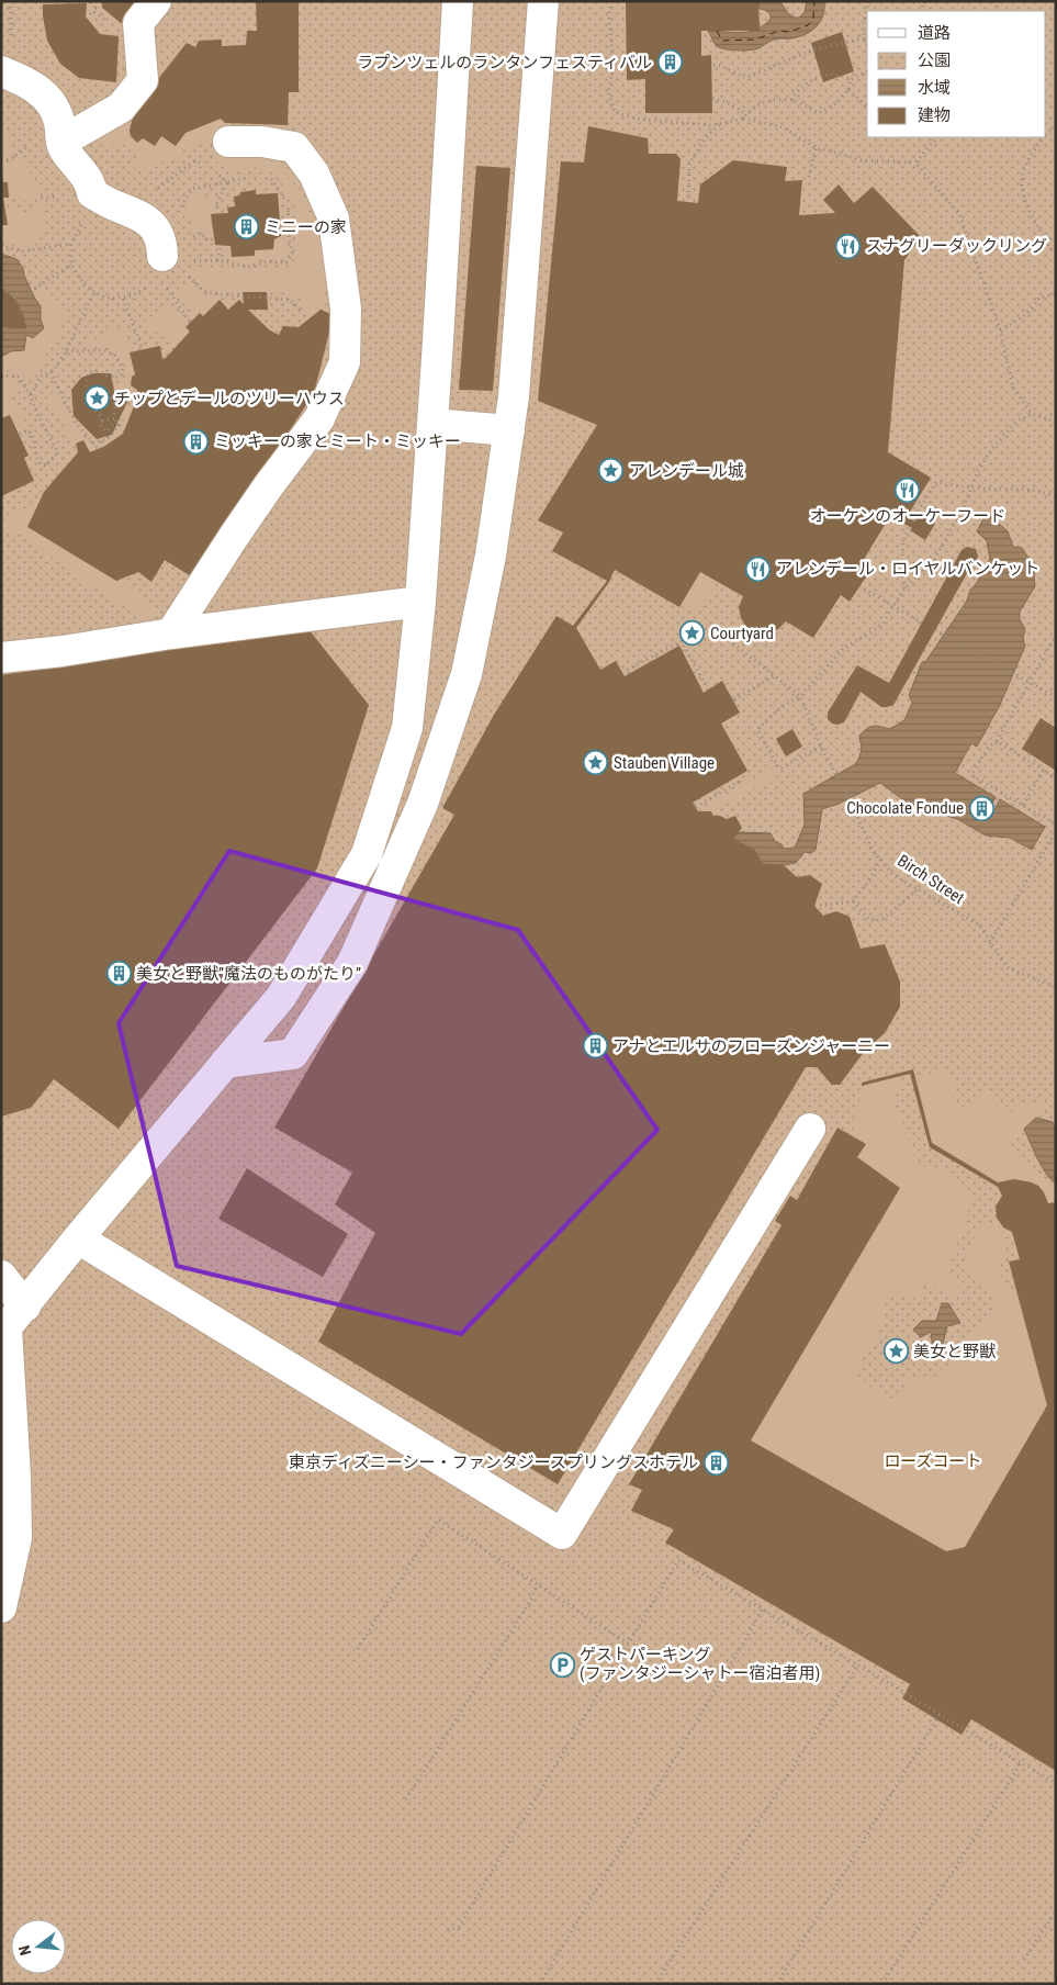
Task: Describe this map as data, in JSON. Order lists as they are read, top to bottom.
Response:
{
  "streets": {
    "path": ["Birch Street"]
  },
  "parks": ["ローズコート"],
  "places": {
    "building": [
      "ラプンツェルのランタンフェスティバル",
      "ミニーの家",
      "ミッキーの家とミート・ミッキー",
      "Chocolate Fondue",
      "美女と野獣”魔法のものがたり”",
      "アナとエルサのフローズンジャーニー",
      "東京ディズニーシー・ファンタジースプリングスホテル"
    ],
    "restaurant": ["スナグリーダックリング", "オーケンのオーケーフード", "アレンデール・ロイヤルバンケット"],
    "place": [
      "チップとデールのツリーハウス",
      "アレンデール城",
      "Courtyard",
      "Stauben Village",
      "美女と野獣"
    ],
    "parking": ["ゲストパーキング (ファンタジーシャトー宿泊者用)"]
  },
  "legend": [
    "道路",
    "公園",
    "水域",
    "建物"
  ],
  "north": "left"
}
